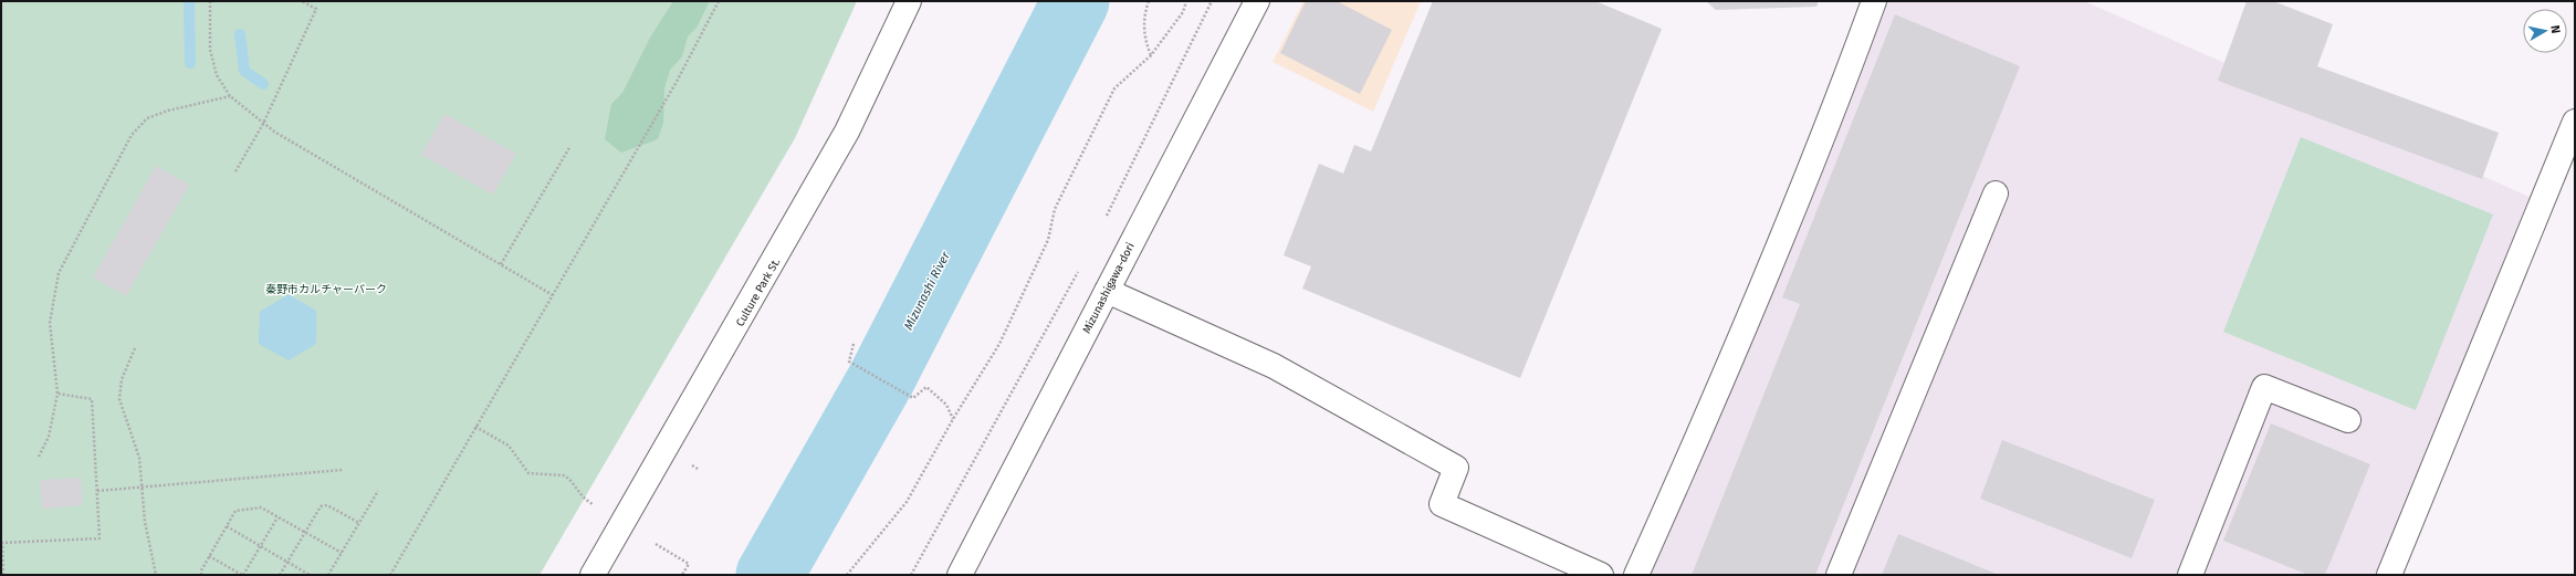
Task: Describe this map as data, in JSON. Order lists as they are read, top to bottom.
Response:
{
  "streets": {
    "street": ["Mizunashigawa-dori", "Culture Park St."]
  },
  "water": ["Mizunashi River"],
  "parks": ["秦野市カルチャーパーク"],
  "north": "right"
}
